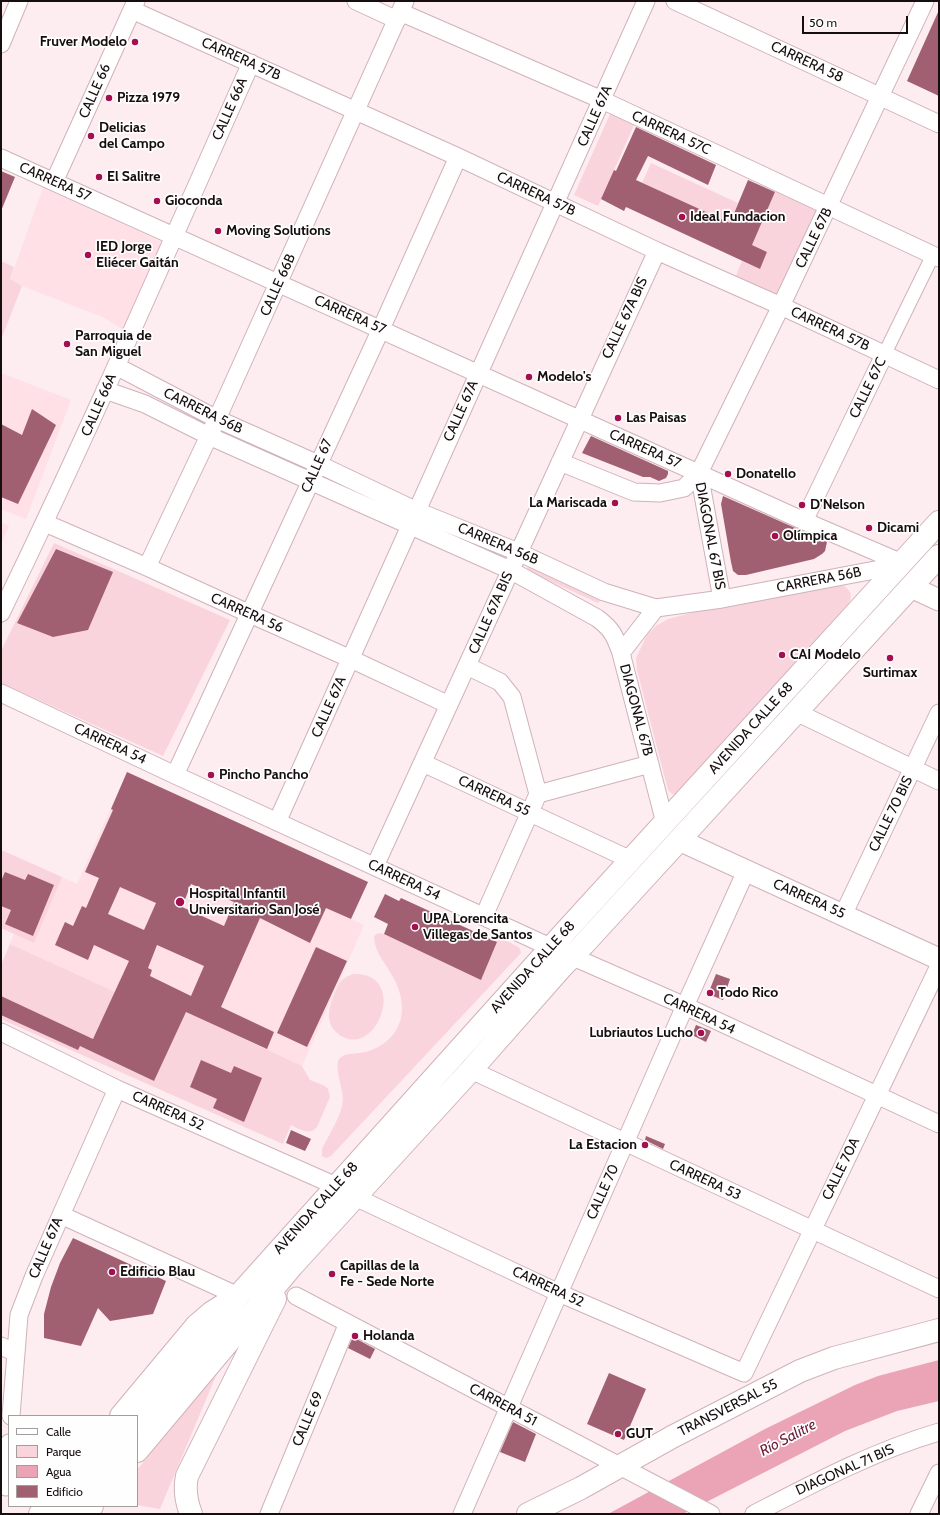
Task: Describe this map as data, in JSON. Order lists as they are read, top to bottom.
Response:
{
  "streets": {
    "main road": ["AVENIDA CALLE 68", "TRANSVERSAL 55"],
    "street": [
      "CARRERA 57B",
      "CARRERA 58",
      "CALLE 66",
      "CALLE 66A",
      "CALLE 67A",
      "CARRERA 57C",
      "CARRERA 57",
      "CALLE 67B",
      "CALLE 66B",
      "CALLE 67A BIS",
      "CALLE 67C",
      "CARRERA 56B",
      "CALLE 67",
      "DIAGONAL 67 BIS",
      "CARRERA 56",
      "DIAGONAL 67B",
      "CARRERA 54",
      "CARRERA 55",
      "CALLE 70 BIS",
      "CARRERA 52",
      "CALLE 70A",
      "CARRERA 53",
      "CALLE 70",
      "CARRERA 51",
      "CALLE 69",
      "DIAGONAL 71 BIS"
    ]
  },
  "crossings": [
    ["CARRERA 57B", "CALLE 66"],
    ["CARRERA 57B", "CALLE 66A"],
    ["CARRERA 57B", "CALLE 67A"],
    ["CARRERA 57B", "CALLE 67B"],
    ["CARRERA 57B", "CALLE 66B"],
    ["CARRERA 57B", "CALLE 67A BIS"],
    ["CARRERA 57B", "CALLE 67C"],
    ["CARRERA 57B", "CALLE 67"],
    ["CARRERA 58", "CALLE 67B"],
    ["CALLE 66", "CARRERA 57"],
    ["CALLE 66A", "CARRERA 57"],
    ["CALLE 66A", "CARRERA 56B"],
    ["CALLE 66A", "CARRERA 56"],
    ["CALLE 67A", "CARRERA 57C"],
    ["CALLE 67A", "CARRERA 57"],
    ["CALLE 67A", "CARRERA 56B"],
    ["CALLE 67A", "CARRERA 56"],
    ["CALLE 67A", "CARRERA 54"],
    ["CALLE 67A", "CARRERA 52"],
    ["CARRERA 57C", "CALLE 67B"],
    ["CARRERA 57C", "CALLE 66B"],
    ["CARRERA 57C", "CALLE 67C"],
    ["CARRERA 57", "CALLE 67B"],
    ["CARRERA 57", "CALLE 66B"],
    ["CARRERA 57", "CALLE 67A BIS"],
    ["CARRERA 57", "CALLE 67C"],
    ["CARRERA 57", "CARRERA 56B"],
    ["CARRERA 57", "CALLE 67"],
    ["CARRERA 57", "DIAGONAL 67 BIS"],
    ["CARRERA 57", "AVENIDA CALLE 68"],
    ["CALLE 67B", "DIAGONAL 67 BIS"],
    ["CALLE 66B", "CARRERA 56B"],
    ["CALLE 66B", "CARRERA 56"],
    ["CALLE 67A BIS", "CARRERA 56B"],
    ["CALLE 67A BIS", "CARRERA 56"],
    ["CALLE 67A BIS", "CARRERA 54"],
    ["CALLE 67A BIS", "CARRERA 55"],
    ["CARRERA 56B", "CALLE 67"],
    ["CARRERA 56B", "DIAGONAL 67 BIS"],
    ["CARRERA 56B", "DIAGONAL 67B"],
    ["CARRERA 56B", "AVENIDA CALLE 68"],
    ["CALLE 67", "CARRERA 56"],
    ["CALLE 67", "CARRERA 54"],
    ["DIAGONAL 67B", "AVENIDA CALLE 68"],
    ["AVENIDA CALLE 68", "CARRERA 54"],
    ["AVENIDA CALLE 68", "CARRERA 55"],
    ["AVENIDA CALLE 68", "CARRERA 52"],
    ["AVENIDA CALLE 68", "CARRERA 53"],
    ["CARRERA 54", "CALLE 70A"],
    ["CARRERA 54", "CALLE 70"],
    ["CARRERA 55", "CALLE 70 BIS"],
    ["CARRERA 55", "CALLE 70"],
    ["CARRERA 52", "CALLE 70A"],
    ["CARRERA 52", "CALLE 70"],
    ["CALLE 70A", "CARRERA 53"],
    ["CARRERA 53", "CALLE 70"],
    ["CALLE 70", "CARRERA 51"],
    ["CARRERA 51", "TRANSVERSAL 55"],
    ["CARRERA 51", "CALLE 69"]
  ],
  "water": ["Río Salitre"],
  "places": [
    "Fruver Modelo",
    "Pizza 1979",
    "Delicias del Campo",
    "El Salitre",
    "Gioconda",
    "Ideal Fundacion",
    "Moving Solutions",
    "IED Jorge Eliécer Gaitán",
    "Parroquia de San Miguel",
    "Modelo's",
    "Las Paisas",
    "Donatello",
    "La Mariscada",
    "D'Nelson",
    "Dicami",
    "Olímpica",
    "CAI Modelo",
    "Surtimax",
    "Pincho Pancho",
    "Hospital Infantil Universitario San José",
    "UPA Lorencita Villegas de Santos",
    "Todo Rico",
    "Lubriautos Lucho",
    "La Estacion",
    "Edificio Blau",
    "Capillas de la Fe - Sede Norte",
    "Holanda",
    "GUT"
  ],
  "legend": [
    "Calle",
    "Parque",
    "Agua",
    "Edificio"
  ],
  "scale_bar": "50 m"
}
